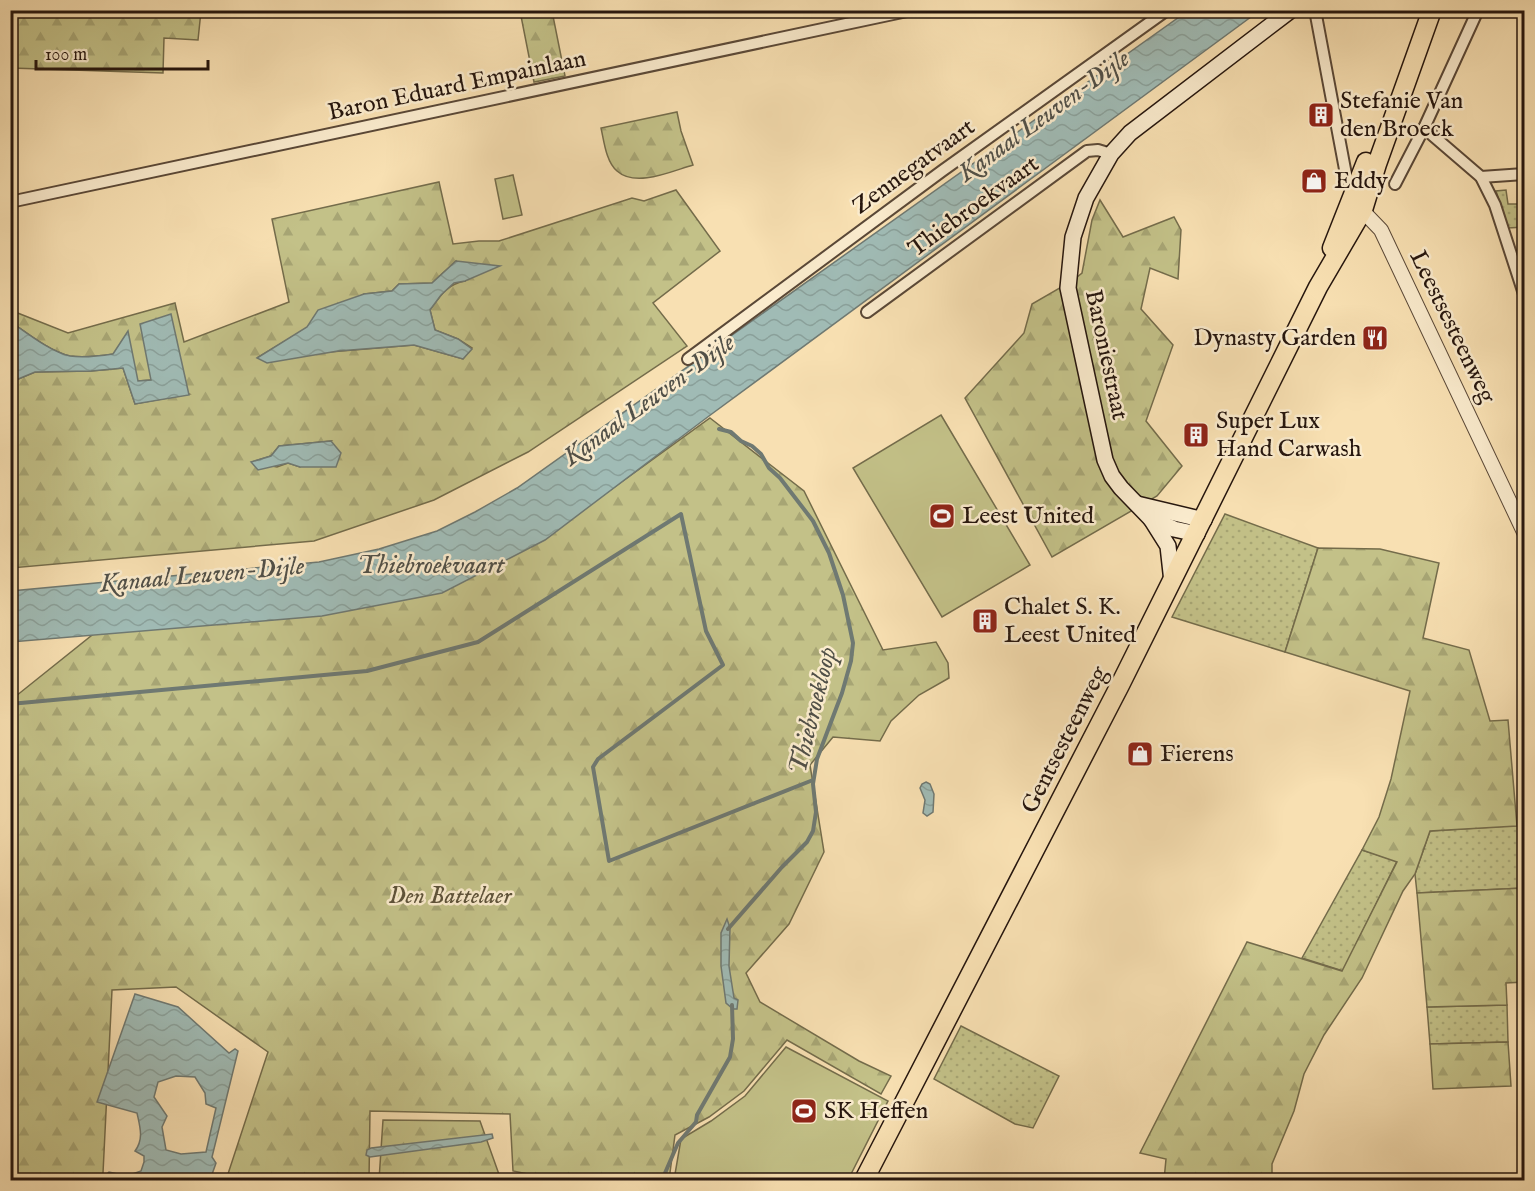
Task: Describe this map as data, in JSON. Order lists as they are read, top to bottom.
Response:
{
  "streets": {
    "main road": ["Baroniestraat", "Gentsesteenweg"],
    "street": [
      "Baron Eduard Empainlaan",
      "Zennegatvaart",
      "Thiebroekvaart",
      "Leestsesteenweg"
    ]
  },
  "crossings": [
    ["Thiebroekvaart", "Baroniestraat"],
    ["Leestsesteenweg", "Gentsesteenweg"],
    ["Baroniestraat", "Gentsesteenweg"]
  ],
  "water": ["Kanaal Leuven-Dijle", "Thiebroekvaart", "Thiebroekloop"],
  "parks": ["Den Battelaer"],
  "places": {
    "building": ["Stefanie Van den Broeck", "Super Lux Hand Carwash", "Chalet S. K. Leest United"],
    "shop": ["Eddy", "Fierens"],
    "restaurant": ["Dynasty Garden"],
    "sports": ["Leest United", "SK Heffen"]
  },
  "scale_bar": "100 m"
}
